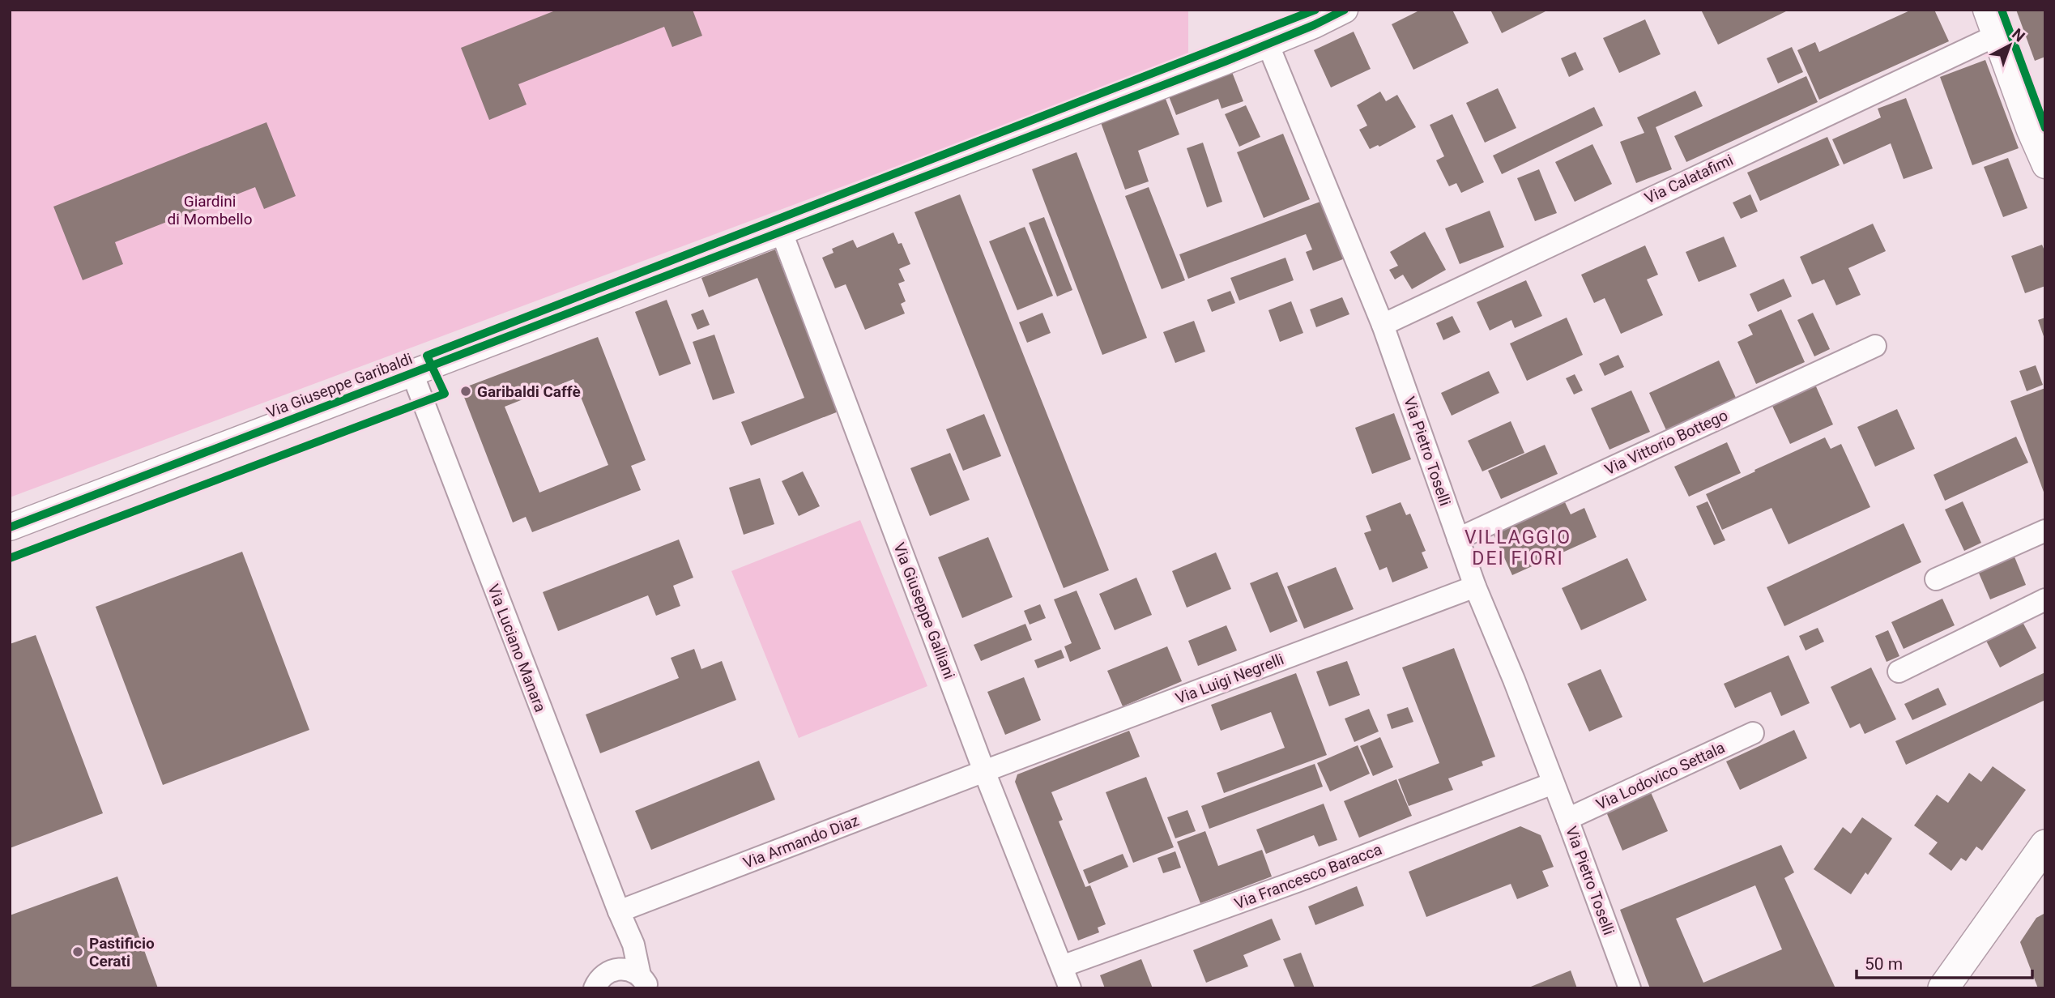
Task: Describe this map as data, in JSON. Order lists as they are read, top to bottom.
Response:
{
  "streets": {
    "street": [
      "Via Calatafimi",
      "Via Giuseppe Garibaldi",
      "Via Vittorio Bottego",
      "Via Pietro Toselli",
      "Via Giuseppe Galliani",
      "Via Luciano Manara",
      "Via Luigi Negrelli",
      "Via Lodovico Settala",
      "Via Armando Diaz",
      "Via Francesco Baracca"
    ]
  },
  "crossings": [
    ["Via Calatafimi", "Via Pietro Toselli"],
    ["Via Giuseppe Garibaldi", "Via Pietro Toselli"],
    ["Via Giuseppe Garibaldi", "Via Giuseppe Galliani"],
    ["Via Giuseppe Garibaldi", "Via Luciano Manara"],
    ["Via Vittorio Bottego", "Via Pietro Toselli"],
    ["Via Pietro Toselli", "Via Luigi Negrelli"],
    ["Via Pietro Toselli", "Via Lodovico Settala"],
    ["Via Pietro Toselli", "Via Francesco Baracca"],
    ["Via Giuseppe Galliani", "Via Luigi Negrelli"],
    ["Via Giuseppe Galliani", "Via Armando Diaz"],
    ["Via Giuseppe Galliani", "Via Francesco Baracca"],
    ["Via Luciano Manara", "Via Armando Diaz"],
    ["Via Luigi Negrelli", "Via Armando Diaz"]
  ],
  "districts": ["VILLAGGIO DEI FIORI"],
  "parks": ["Giardini di Mombello"],
  "places": ["Garibaldi Caffè", "Pastificio Cerati"],
  "scale_bar": "50 m",
  "north": "top right"
}
